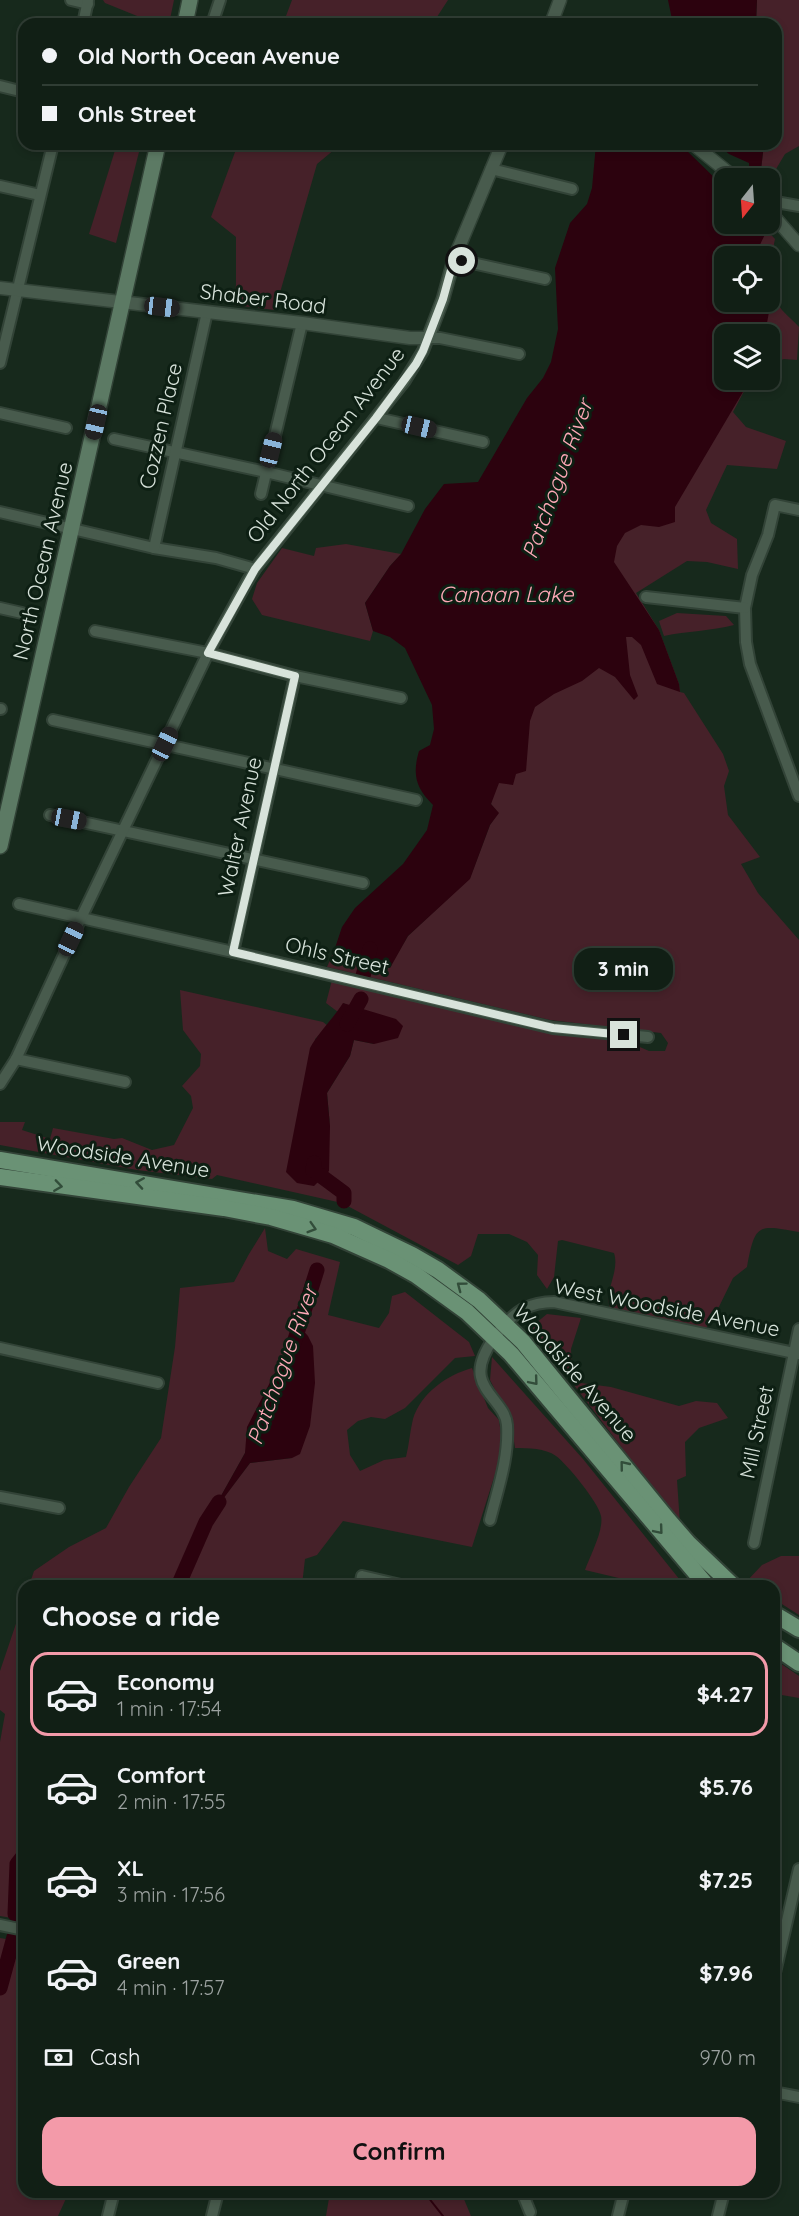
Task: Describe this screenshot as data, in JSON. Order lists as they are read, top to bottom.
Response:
{
  "streets": {
    "main road": ["North Ocean Avenue", "Woodside Avenue"],
    "street": [
      "Shaber Road",
      "Cozzen Place",
      "Old North Ocean Avenue",
      "Walter Avenue",
      "Ohls Street",
      "West Woodside Avenue",
      "Mill Street"
    ]
  },
  "crossings": [
    ["Shaber Road", "Cozzen Place"],
    ["Shaber Road", "Old North Ocean Avenue"],
    ["Shaber Road", "North Ocean Avenue"],
    ["Old North Ocean Avenue", "Ohls Street"],
    ["Walter Avenue", "Ohls Street"],
    ["Woodside Avenue", "West Woodside Avenue"],
    ["West Woodside Avenue", "Mill Street"]
  ],
  "water": ["Patchogue River", "Canaan Lake"],
  "north": "bottom",
  "page": {
    "banner": ["Old North Ocean Avenue", "Ohls Street"],
    "bubble": "3 min",
    "heading": "Choose a ride",
    "list": [
      {
        "name": "Economy",
        "note": "1 min · 17:54",
        "value": "$4.27"
      },
      {
        "name": "Comfort",
        "note": "2 min · 17:55",
        "value": "$5.76"
      },
      {
        "name": "XL",
        "note": "3 min · 17:56",
        "value": "$7.25"
      },
      {
        "name": "Green",
        "note": "4 min · 17:57",
        "value": "$7.96"
      }
    ],
    "pay": ["Cash", "970 m"],
    "buttons": "Confirm"
  }
}
